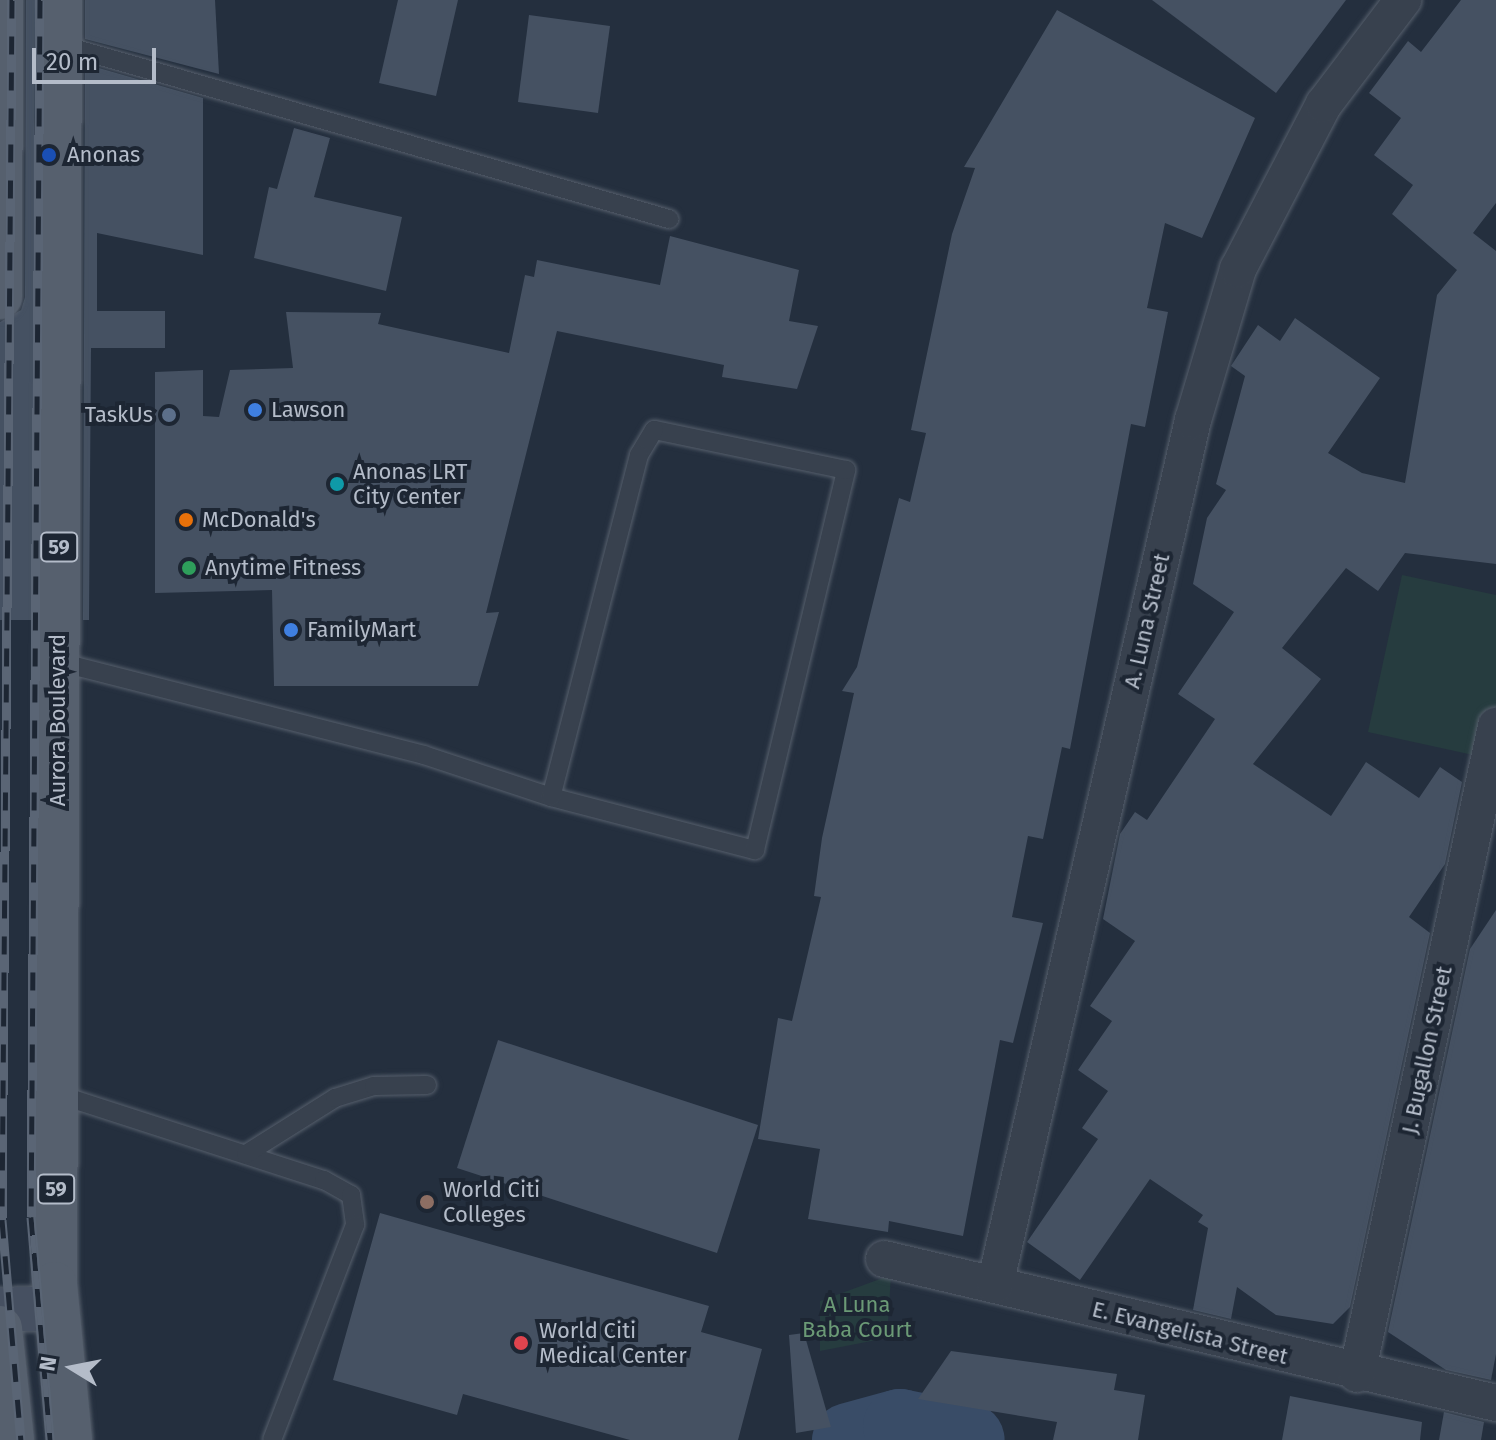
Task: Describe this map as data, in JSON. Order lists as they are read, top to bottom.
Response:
{
  "streets": {
    "main road": ["59", "Aurora Boulevard"],
    "street": ["A. Luna Street", "J. Bugallon Street", "E. Evangelista Street"]
  },
  "crossings": [
    ["A. Luna Street", "E. Evangelista Street"],
    ["J. Bugallon Street", "E. Evangelista Street"]
  ],
  "parks": ["A Luna Baba Court"],
  "places": [
    "Anonas",
    "Lawson",
    "TaskUs",
    "Anonas LRT City Center",
    "McDonald's",
    "Anytime Fitness",
    "FamilyMart",
    "World Citi Colleges",
    "World Citi Medical Center"
  ],
  "scale_bar": "20 m",
  "north": "left"
}
